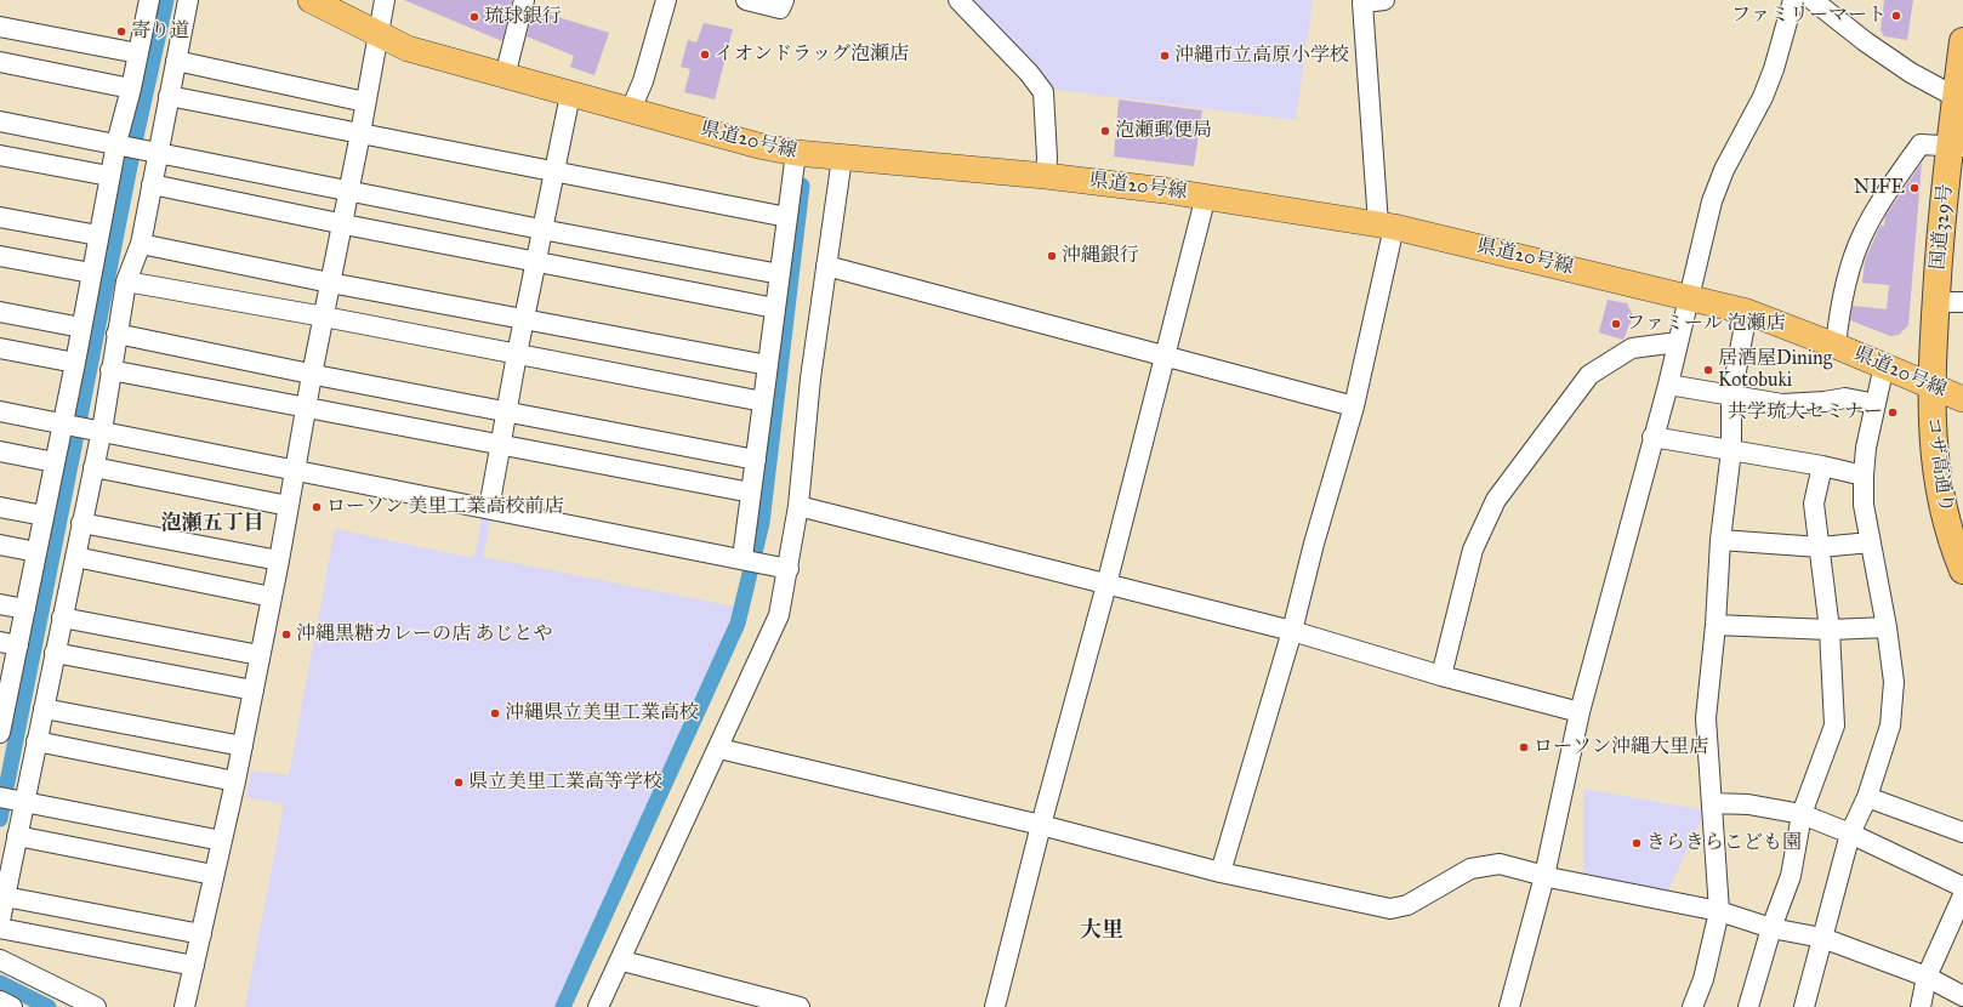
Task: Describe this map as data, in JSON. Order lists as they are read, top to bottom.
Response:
{
  "streets": {
    "highway": ["国道329号", "コザ高通り"],
    "main road": ["県道20号線"]
  },
  "crossings": [
    ["県道20号線", "国道329号"],
    ["県道20号線", "コザ高通り"],
    ["国道329号", "コザ高通り"]
  ],
  "districts": ["泡瀬五丁目", "大里"],
  "places": [
    "ファミリーマート",
    "琉球銀行",
    "寄り道",
    "イオンドラッグ泡瀬店",
    "沖縄市立高原小学校",
    "泡瀬郵便局",
    "NIFE",
    "沖縄銀行",
    "ファミール 泡瀬店",
    "居酒屋Dining Kotobuki",
    "共学琉大セミナー",
    "ローソン 美里工業高校前店",
    "沖縄黒糖カレーの店 あじとや",
    "沖縄県立美里工業高校",
    "ローソン沖縄大里店",
    "県立美里工業高等学校",
    "きらきらこども園"
  ]
}
